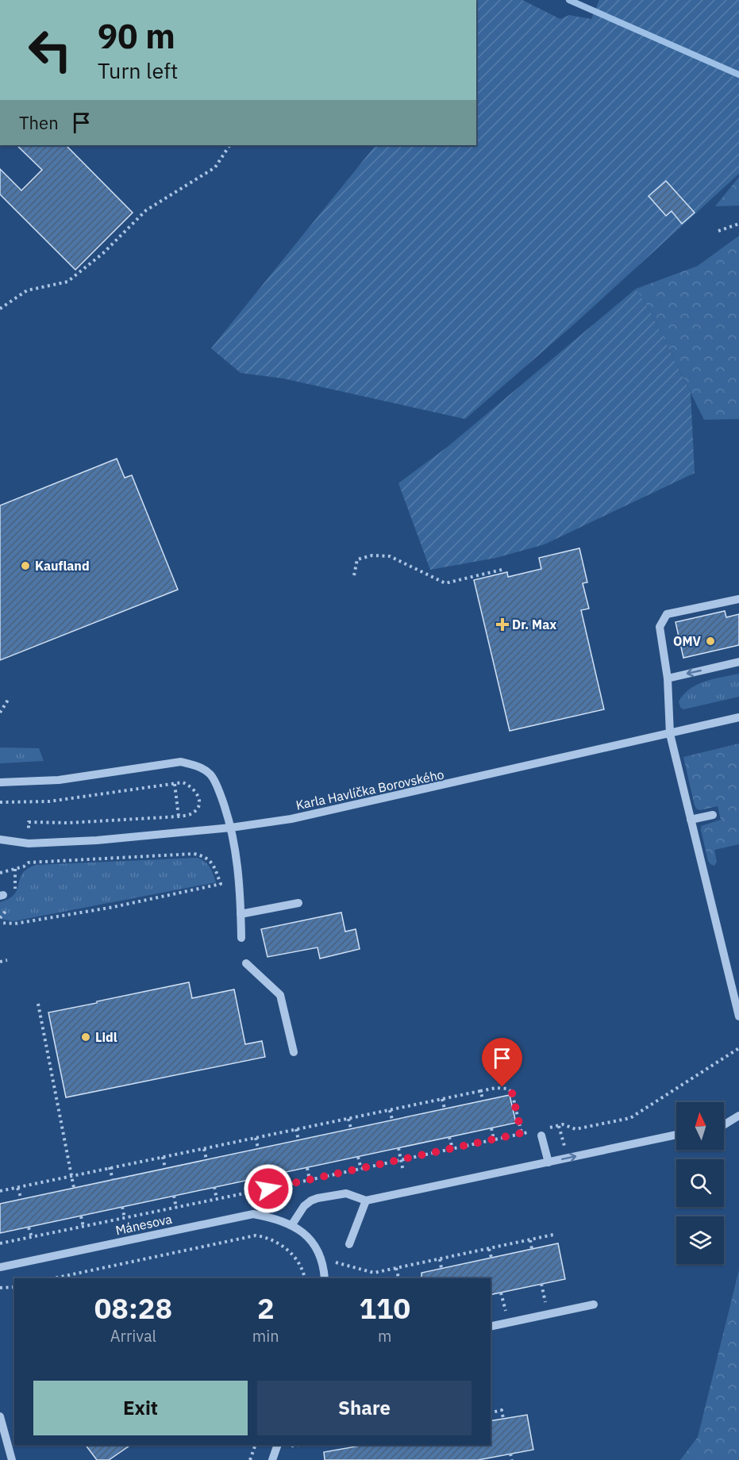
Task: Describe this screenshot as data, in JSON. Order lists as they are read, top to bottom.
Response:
{
  "streets": {
    "street": ["Karla Havlíčka Borovského", "Mánesova"]
  },
  "places": {
    "other": ["Kaufland", "OMV", "Lidl"],
    "health": ["Dr. Max"]
  },
  "north": "top",
  "page": {
    "turn": ["90 m", "Turn left"],
    "then": "Then",
    "eta": [
      "08:28",
      "Arrival",
      "2",
      "min",
      "110",
      "m"
    ],
    "buttons": ["Exit", "Share"]
  }
}
